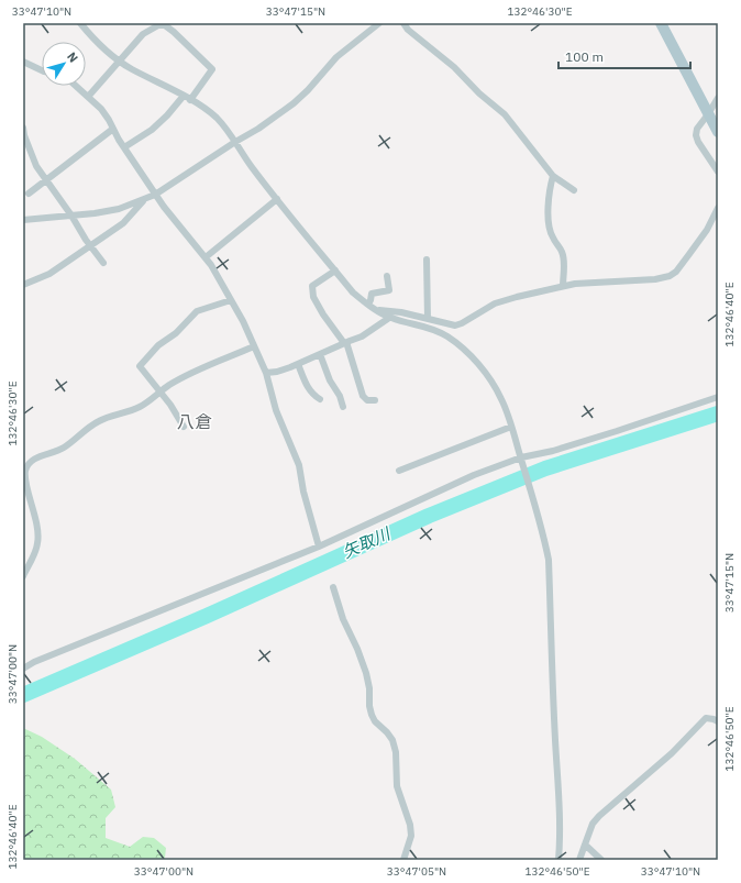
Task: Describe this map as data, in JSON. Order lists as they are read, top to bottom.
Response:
{
  "districts": ["八倉"],
  "water": ["矢取川"],
  "scale_bar": "100 m",
  "north": "top right",
  "coordinates": [
    "33°47'10\"N",
    "33°47'15\"N",
    "132°46'30\"E",
    "132°46'40\"E",
    "33°47'00\"N",
    "132°46'50\"E",
    "33°47'05\"N"
  ]
}
